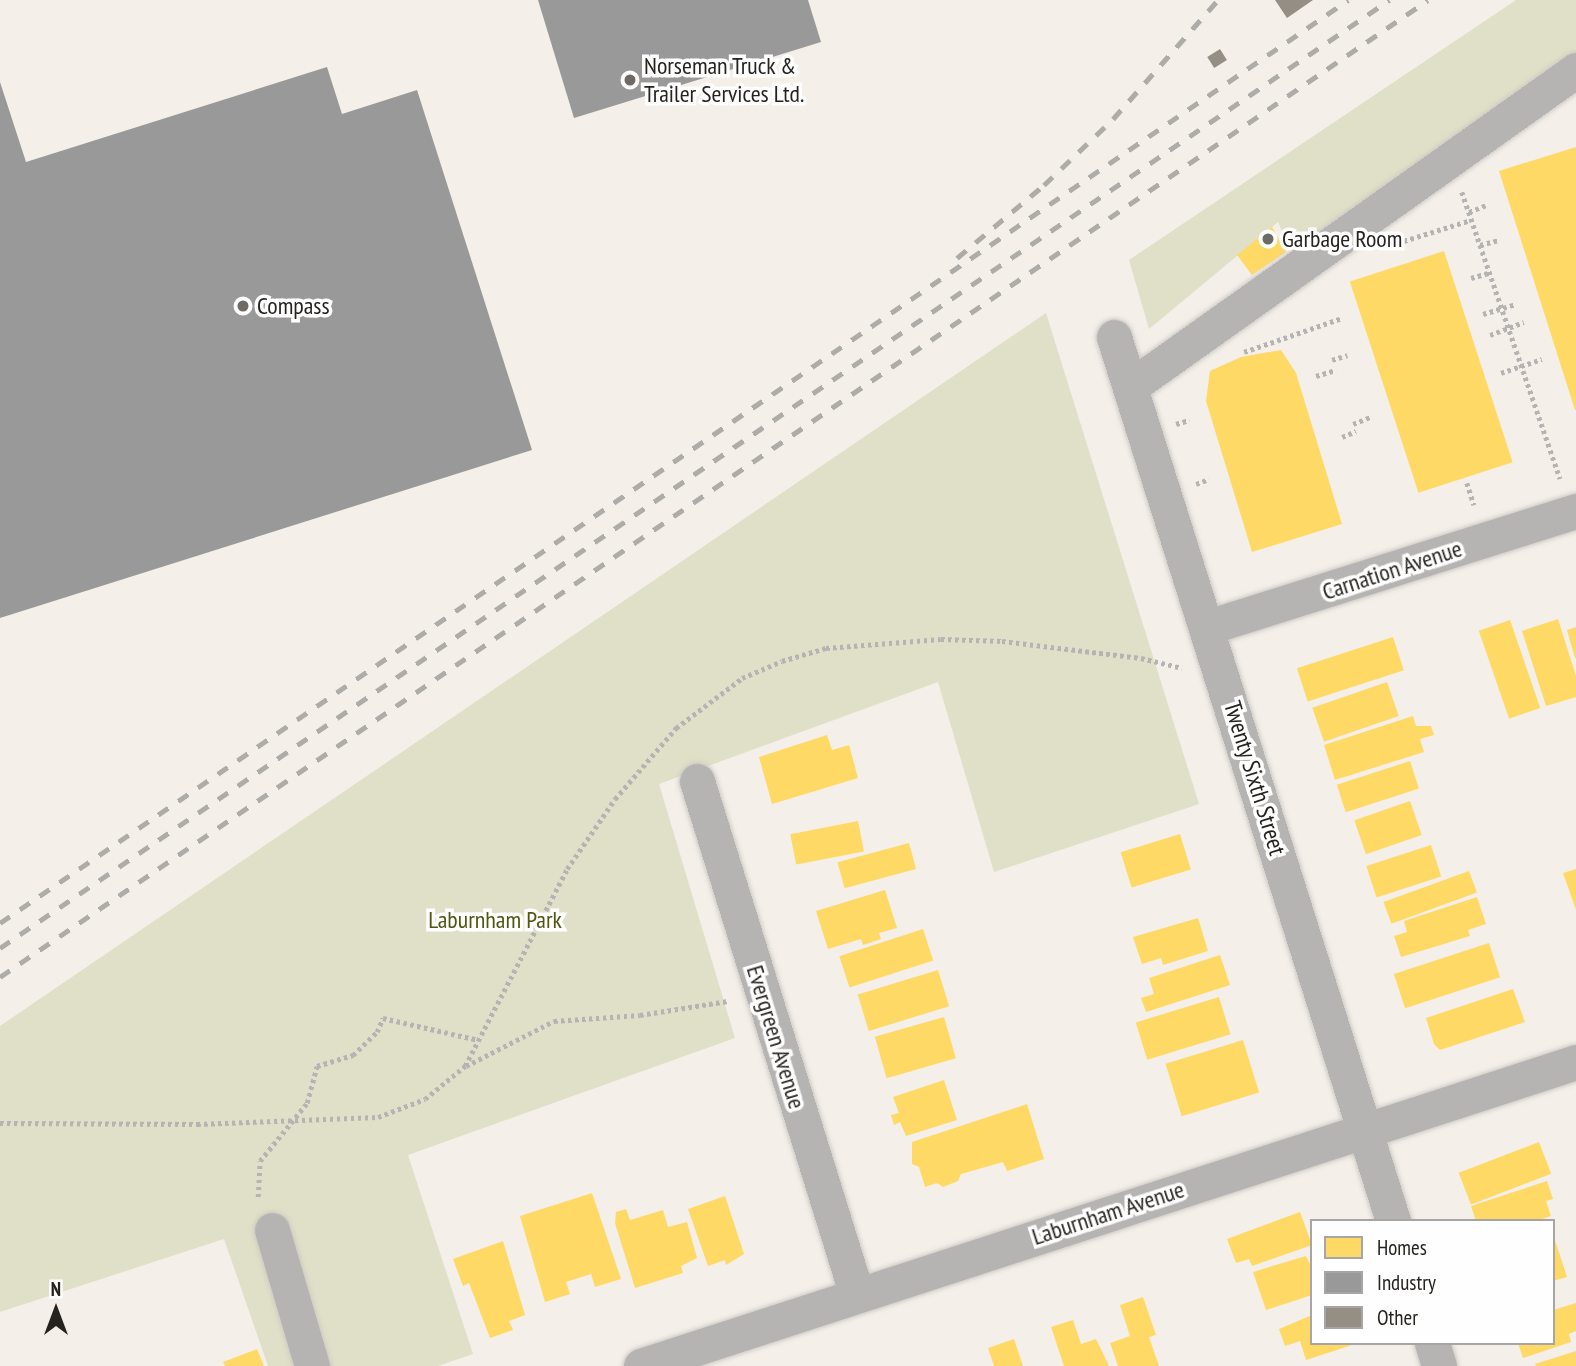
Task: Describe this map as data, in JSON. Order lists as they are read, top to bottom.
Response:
{
  "streets": {
    "street": [
      "Carnation Avenue",
      "Twenty Sixth Street",
      "Evergreen Avenue",
      "Laburnham Avenue"
    ]
  },
  "crossings": [
    ["Carnation Avenue", "Twenty Sixth Street"],
    ["Twenty Sixth Street", "Laburnham Avenue"],
    ["Evergreen Avenue", "Laburnham Avenue"]
  ],
  "parks": ["Laburnham Park"],
  "places": ["Norseman Truck & Trailer Services Ltd.", "Garbage Room", "Compass"],
  "legend": ["Homes", "Industry", "Other"],
  "north": "top"
}
